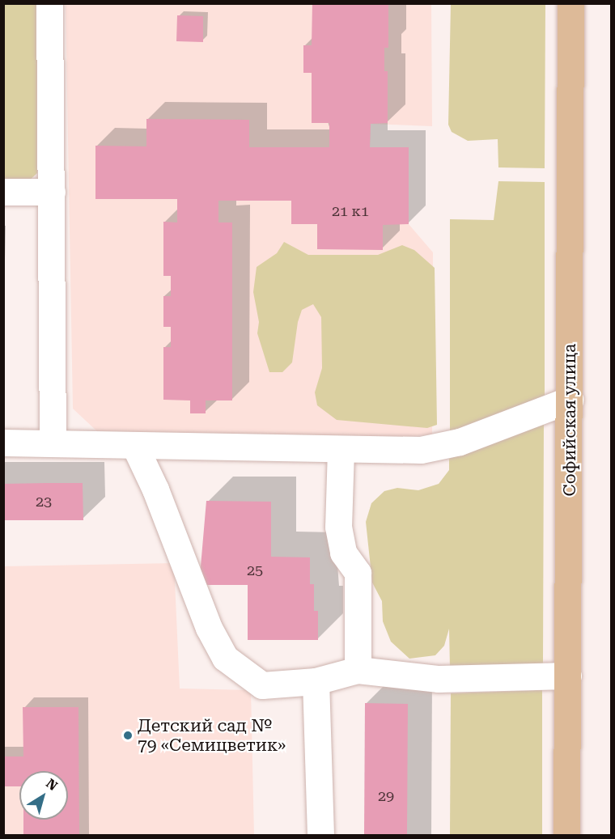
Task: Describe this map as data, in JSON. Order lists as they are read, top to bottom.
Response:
{
  "streets": {
    "main road": ["Софийская улица"]
  },
  "places": ["Детский сад № 79 «Семицветик»"],
  "house_numbers": [
    "21 к1",
    "23",
    "25",
    "29"
  ],
  "north": "top right"
}
